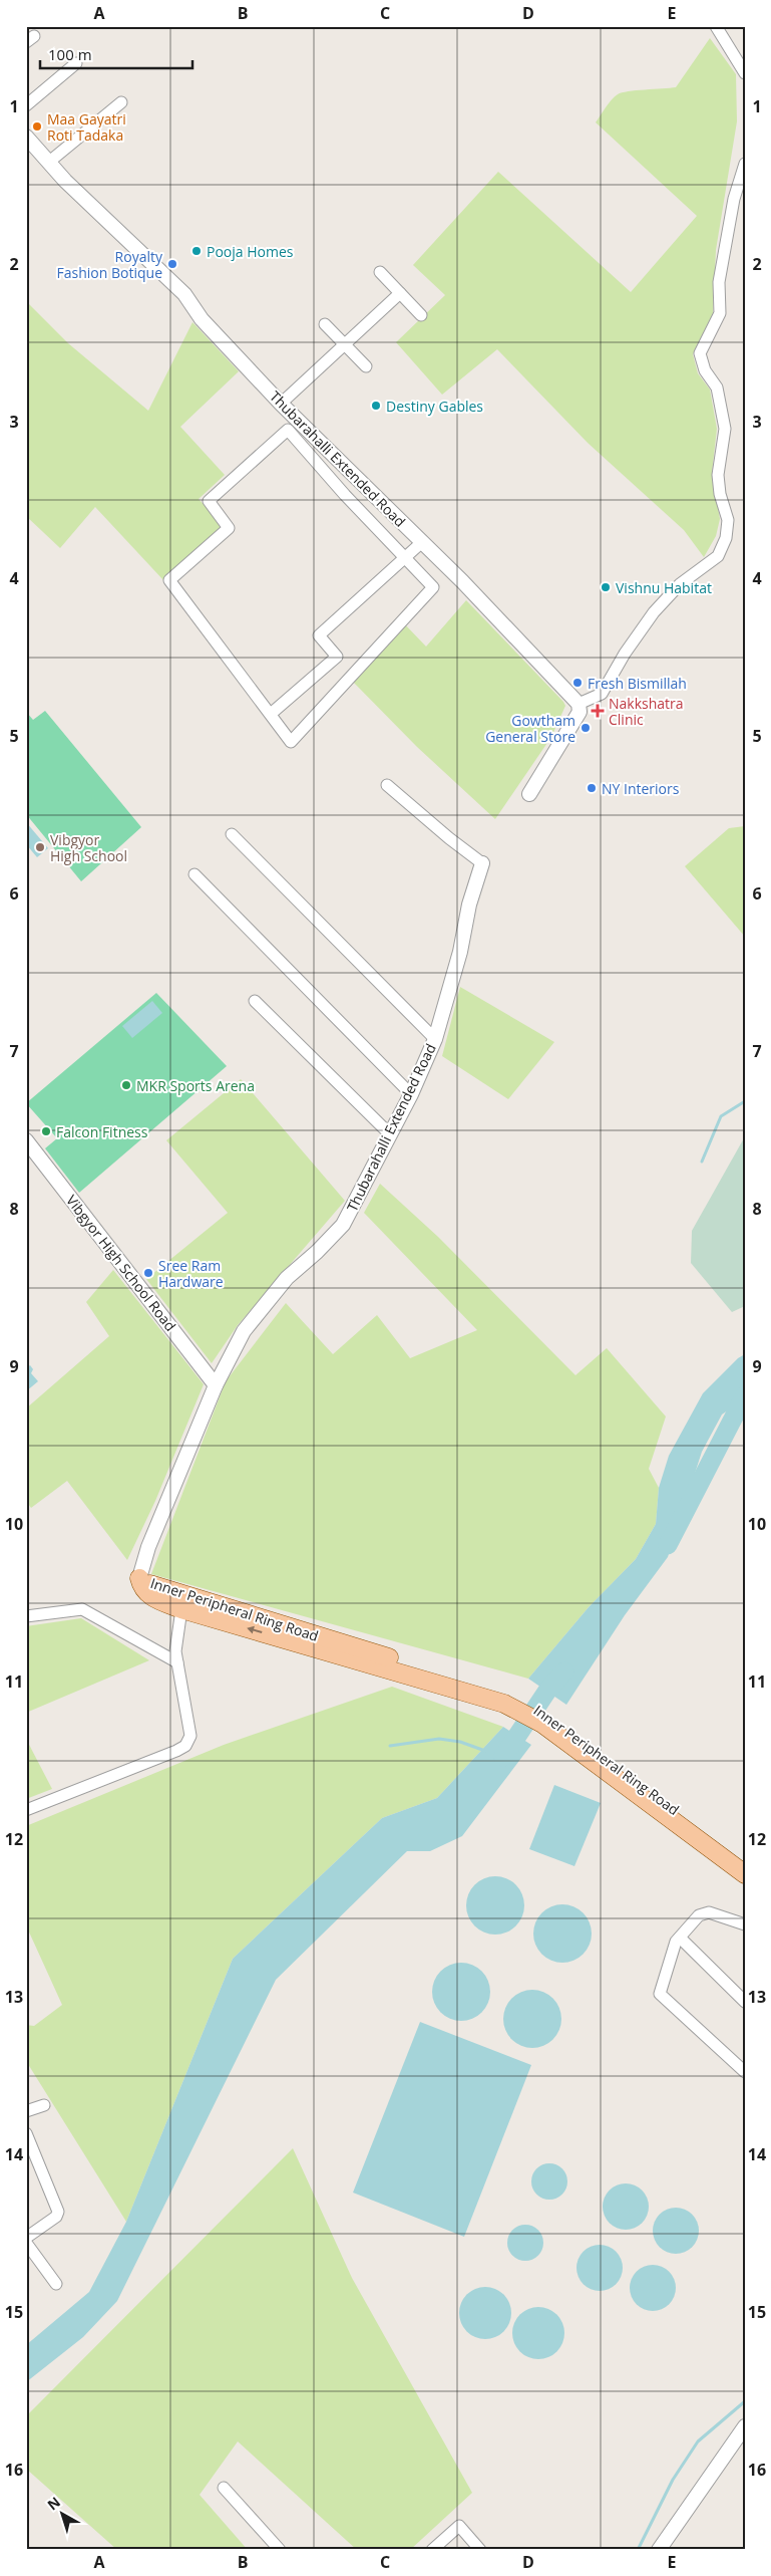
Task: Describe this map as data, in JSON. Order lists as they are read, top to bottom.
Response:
{
  "streets": {
    "main road": ["Inner Peripheral Ring Road"],
    "street": ["Thubarahalli Extended Road", "Vibgyor High School Road"]
  },
  "crossings": [
    ["Thubarahalli Extended Road", "Vibgyor High School Road"],
    ["Thubarahalli Extended Road", "Inner Peripheral Ring Road"]
  ],
  "places": {
    "other": [
      "Maa Gayatri Roti Tadaka",
      "Pooja Homes",
      "Royalty Fashion Botique",
      "Destiny Gables",
      "Vishnu Habitat",
      "Fresh Bismillah",
      "Gowtham General Store",
      "NY Interiors",
      "Vibgyor High School",
      "MKR Sports Arena",
      "Falcon Fitness",
      "Sree Ram Hardware"
    ],
    "health": ["Nakkshatra Clinic"]
  },
  "scale_bar": "100 m",
  "north": "top left",
  "grid": {
    "columns": [
      "A",
      "B",
      "C",
      "D",
      "E"
    ],
    "rows": [
      "1",
      "2",
      "3",
      "4",
      "5",
      "6",
      "7",
      "8",
      "9",
      "10",
      "11",
      "12",
      "13",
      "14",
      "15",
      "16"
    ]
  }
}
